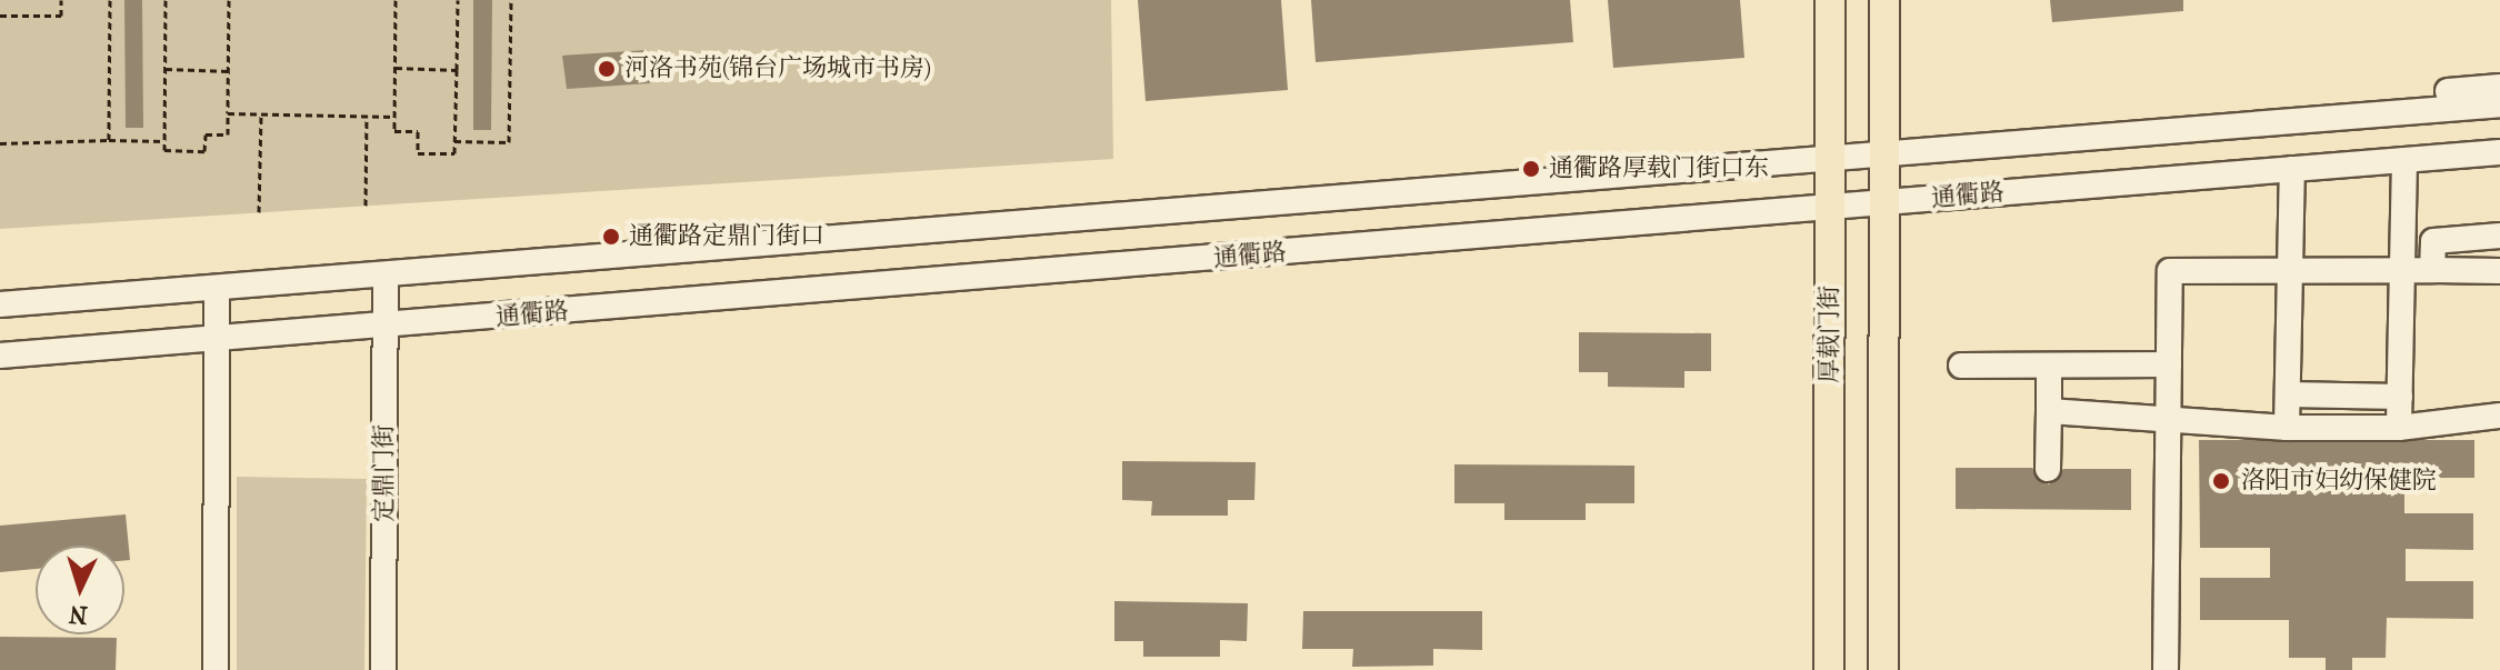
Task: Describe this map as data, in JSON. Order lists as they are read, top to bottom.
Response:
{
  "streets": {
    "main road": ["厚载门街"],
    "street": ["通衢路", "定鼎门街"]
  },
  "crossings": [
    ["通衢路", "厚载门街"],
    ["通衢路", "定鼎门街"]
  ],
  "places": [
    "河洛书苑(锦台广场城市书房)",
    "通衢路厚载门街口东",
    "通衢路定鼎门街口",
    "洛阳市妇幼保健院"
  ],
  "north": "bottom"
}
